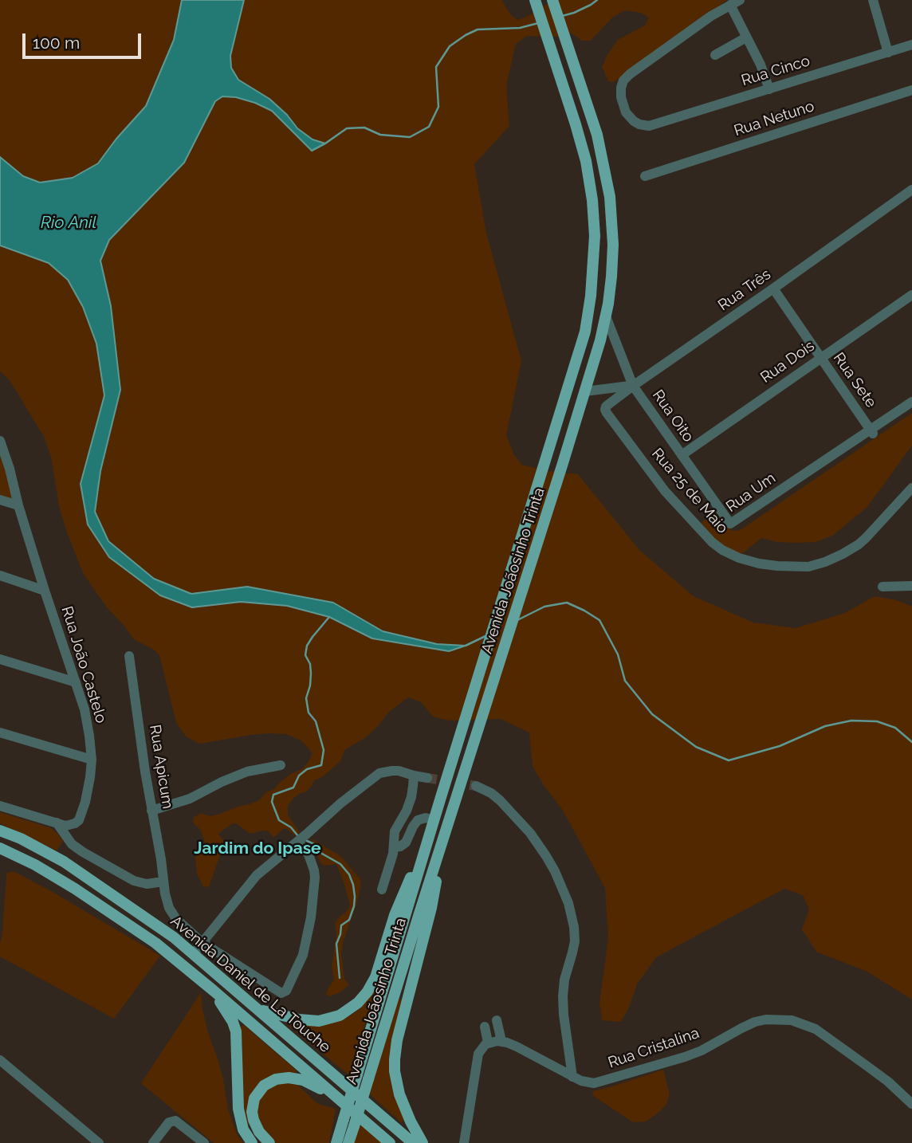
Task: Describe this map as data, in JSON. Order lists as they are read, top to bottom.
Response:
{
  "streets": {
    "main road": ["Avenida Joãosinho Trinta", "Avenida Daniel de La Touche"],
    "street": [
      "Rua Cinco",
      "Rua Netuno",
      "Rua Três",
      "Rua Dois",
      "Rua Sete",
      "Rua Oito",
      "Rua 25 de Maio",
      "Rua Um",
      "Rua João Castelo",
      "Rua Apicum",
      "Rua Cristalina"
    ]
  },
  "crossings": [
    ["Rua Três", "Rua Sete"],
    ["Rua Três", "Rua Oito"],
    ["Rua Três", "Rua 25 de Maio"],
    ["Rua Três", "Avenida Joãosinho Trinta"],
    ["Rua Dois", "Rua Sete"],
    ["Rua Dois", "Rua Oito"],
    ["Rua Sete", "Rua Um"],
    ["Rua Oito", "Rua 25 de Maio"],
    ["Rua Oito", "Rua Um"],
    ["Rua Oito", "Avenida Joãosinho Trinta"],
    ["Avenida Joãosinho Trinta", "Avenida Daniel de La Touche"]
  ],
  "districts": ["Jardim do Ipase"],
  "water": ["Rio Anil"],
  "scale_bar": "100 m"
}
